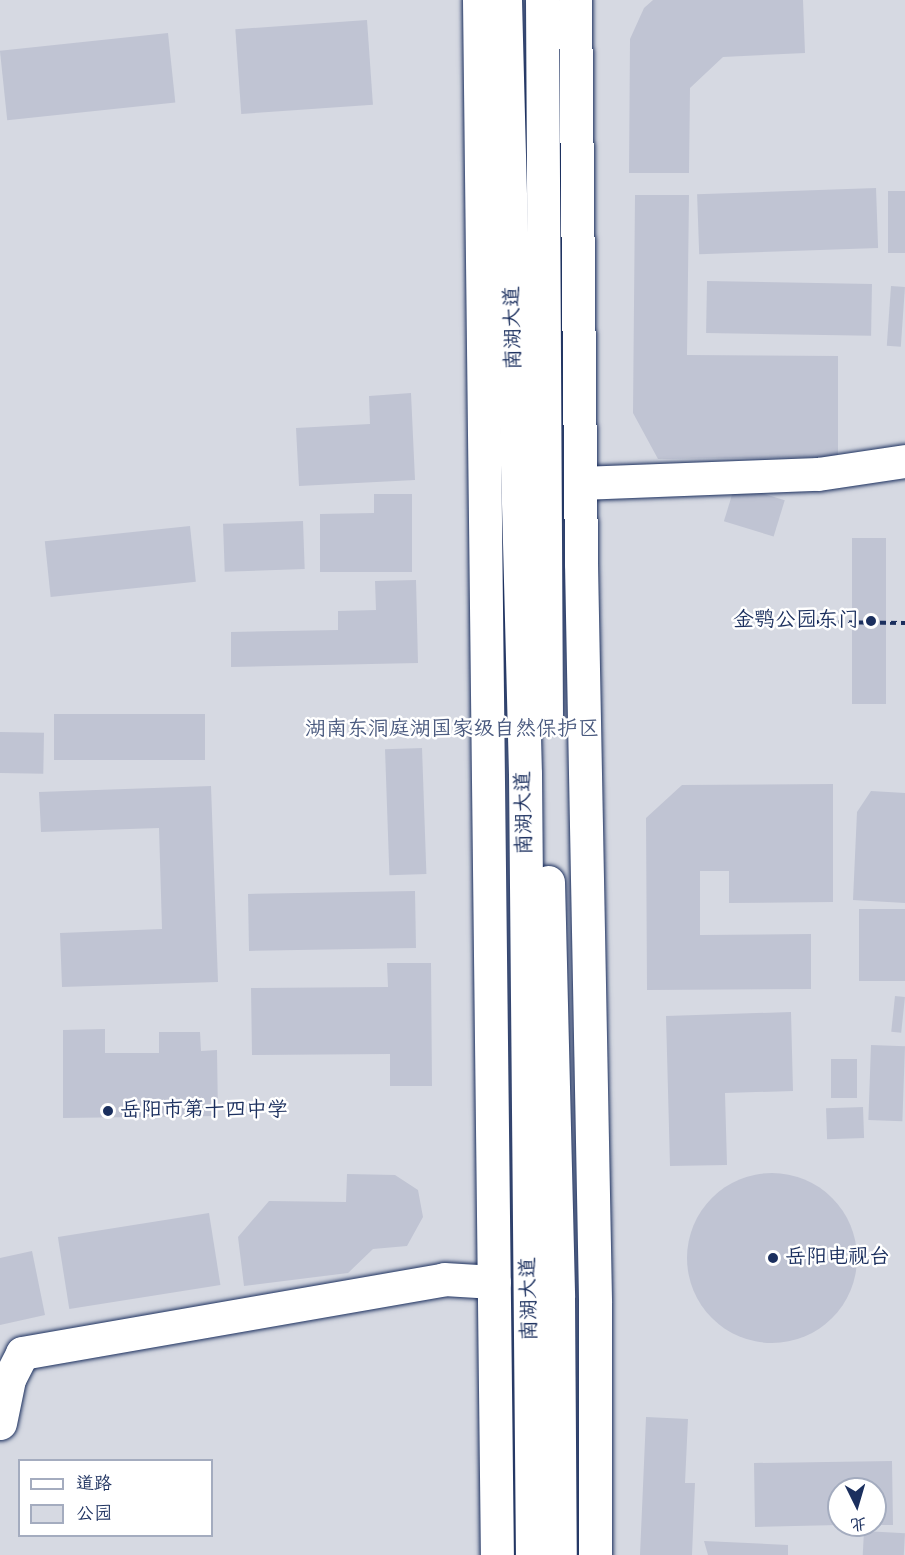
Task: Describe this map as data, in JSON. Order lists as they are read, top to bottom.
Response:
{
  "streets": {
    "main road": ["南湖大道"]
  },
  "parks": ["湖南东洞庭湖国家级自然保护区"],
  "places": ["金鹗公园东门", "岳阳市第十四中学", "岳阳电视台"],
  "legend": ["道路", "公园"],
  "north": "bottom"
}
